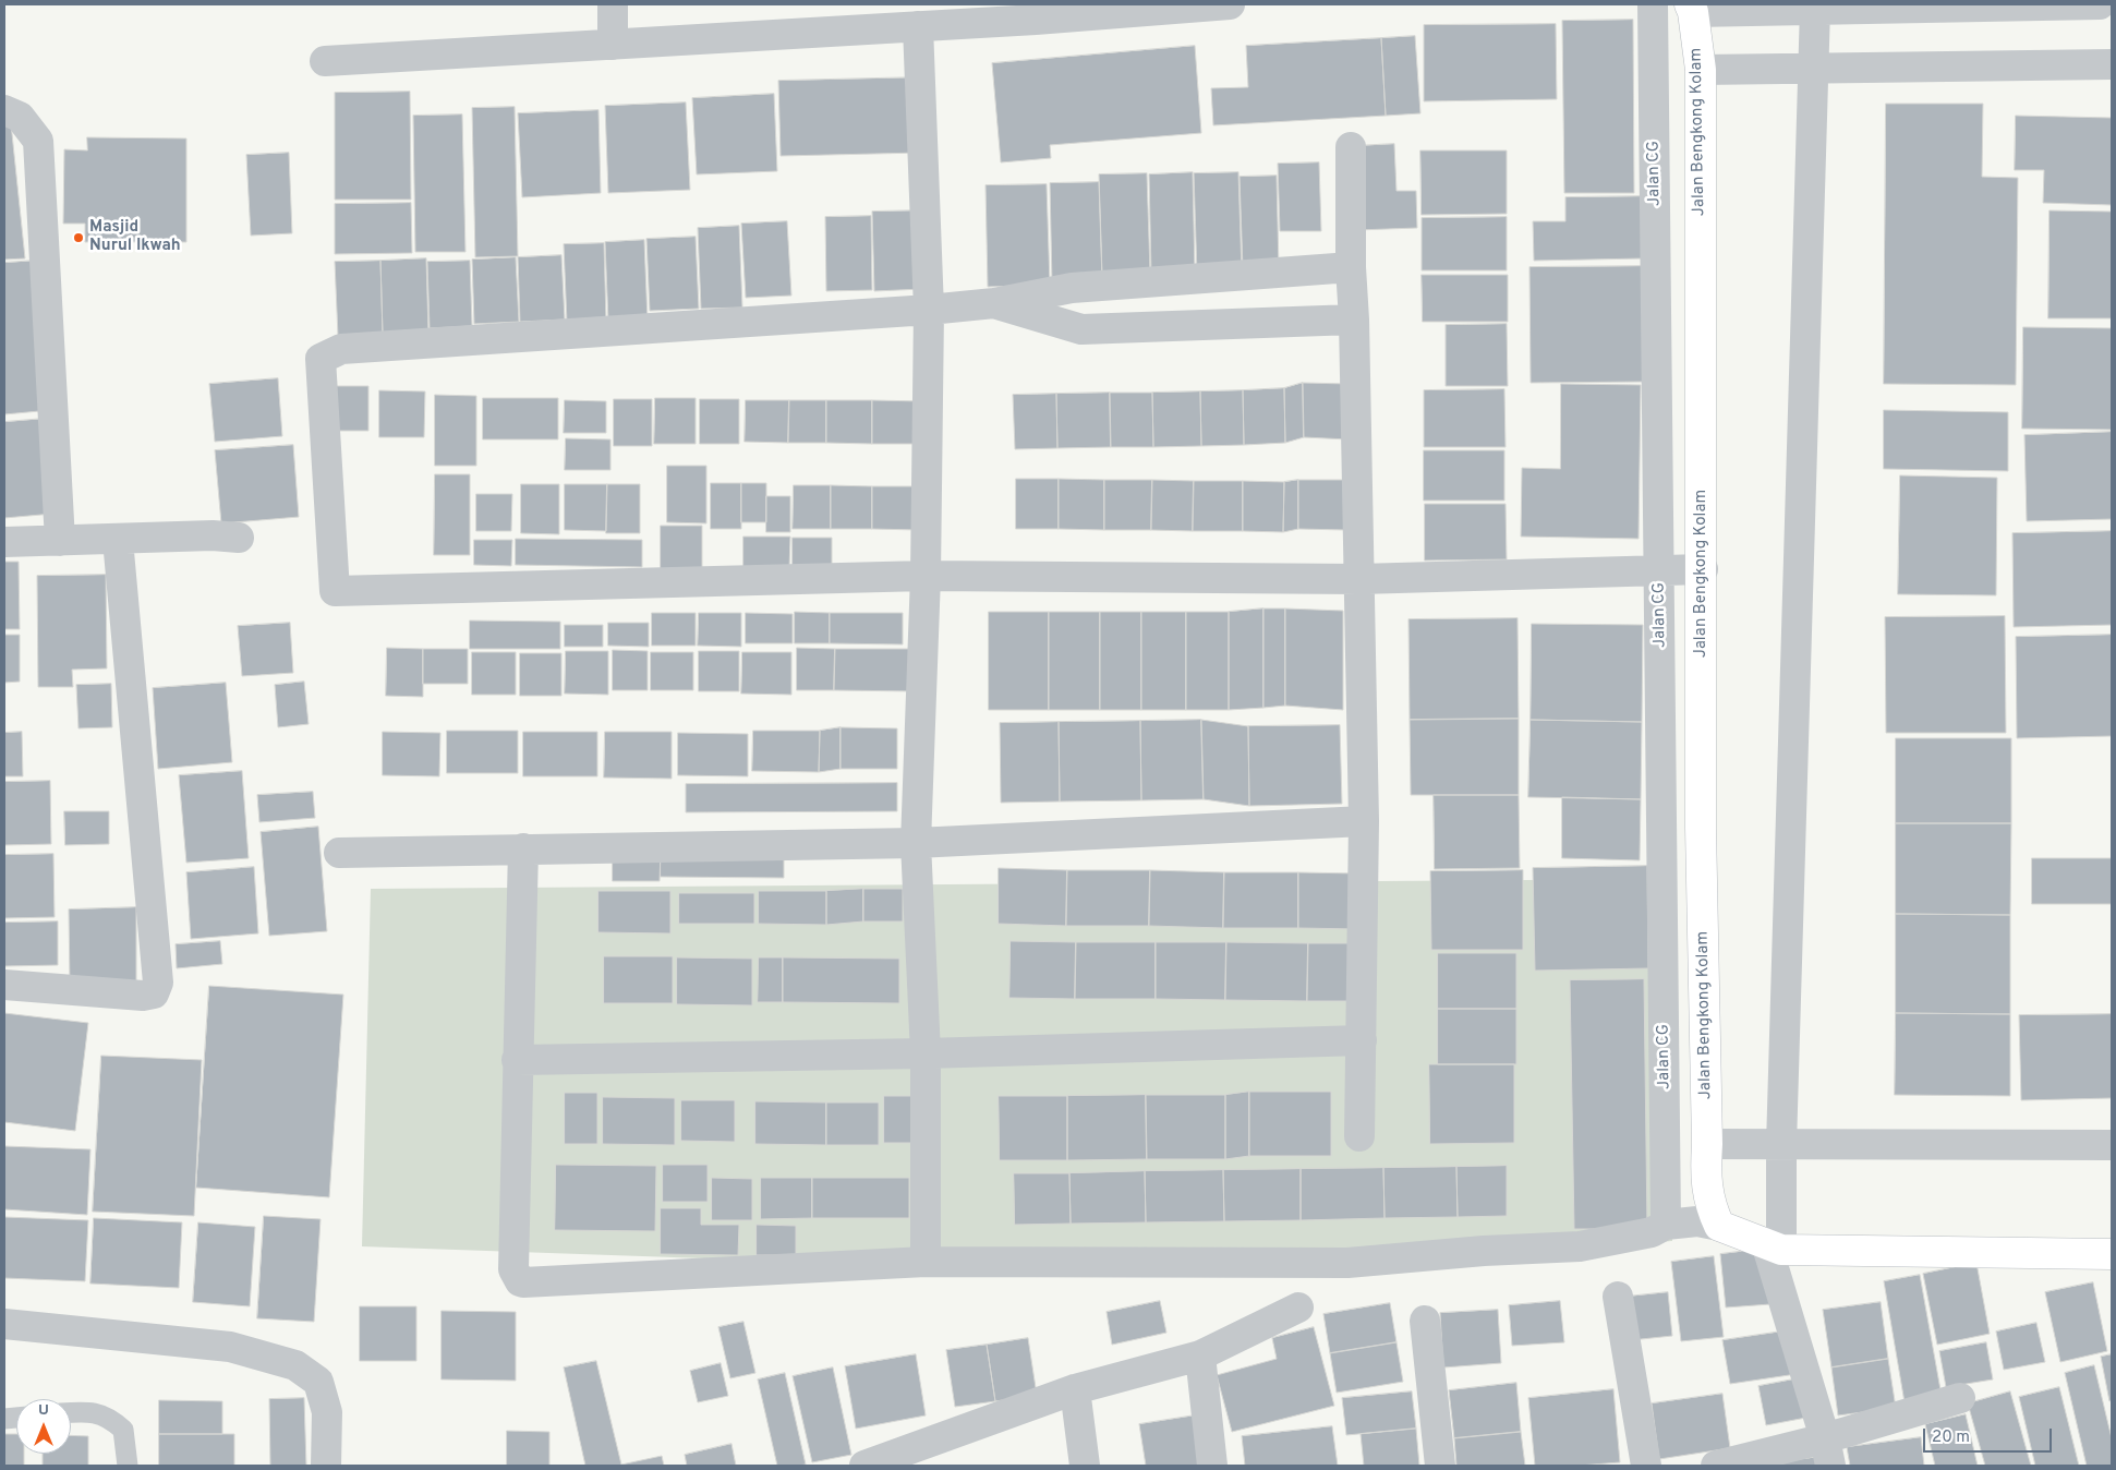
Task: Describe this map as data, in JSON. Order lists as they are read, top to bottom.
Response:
{
  "streets": {
    "street": ["Jalan Bengkong Kolam", "Jalan CG"]
  },
  "places": ["Masjid Nurul Ikwah"],
  "scale_bar": "20 m",
  "north": "top"
}
